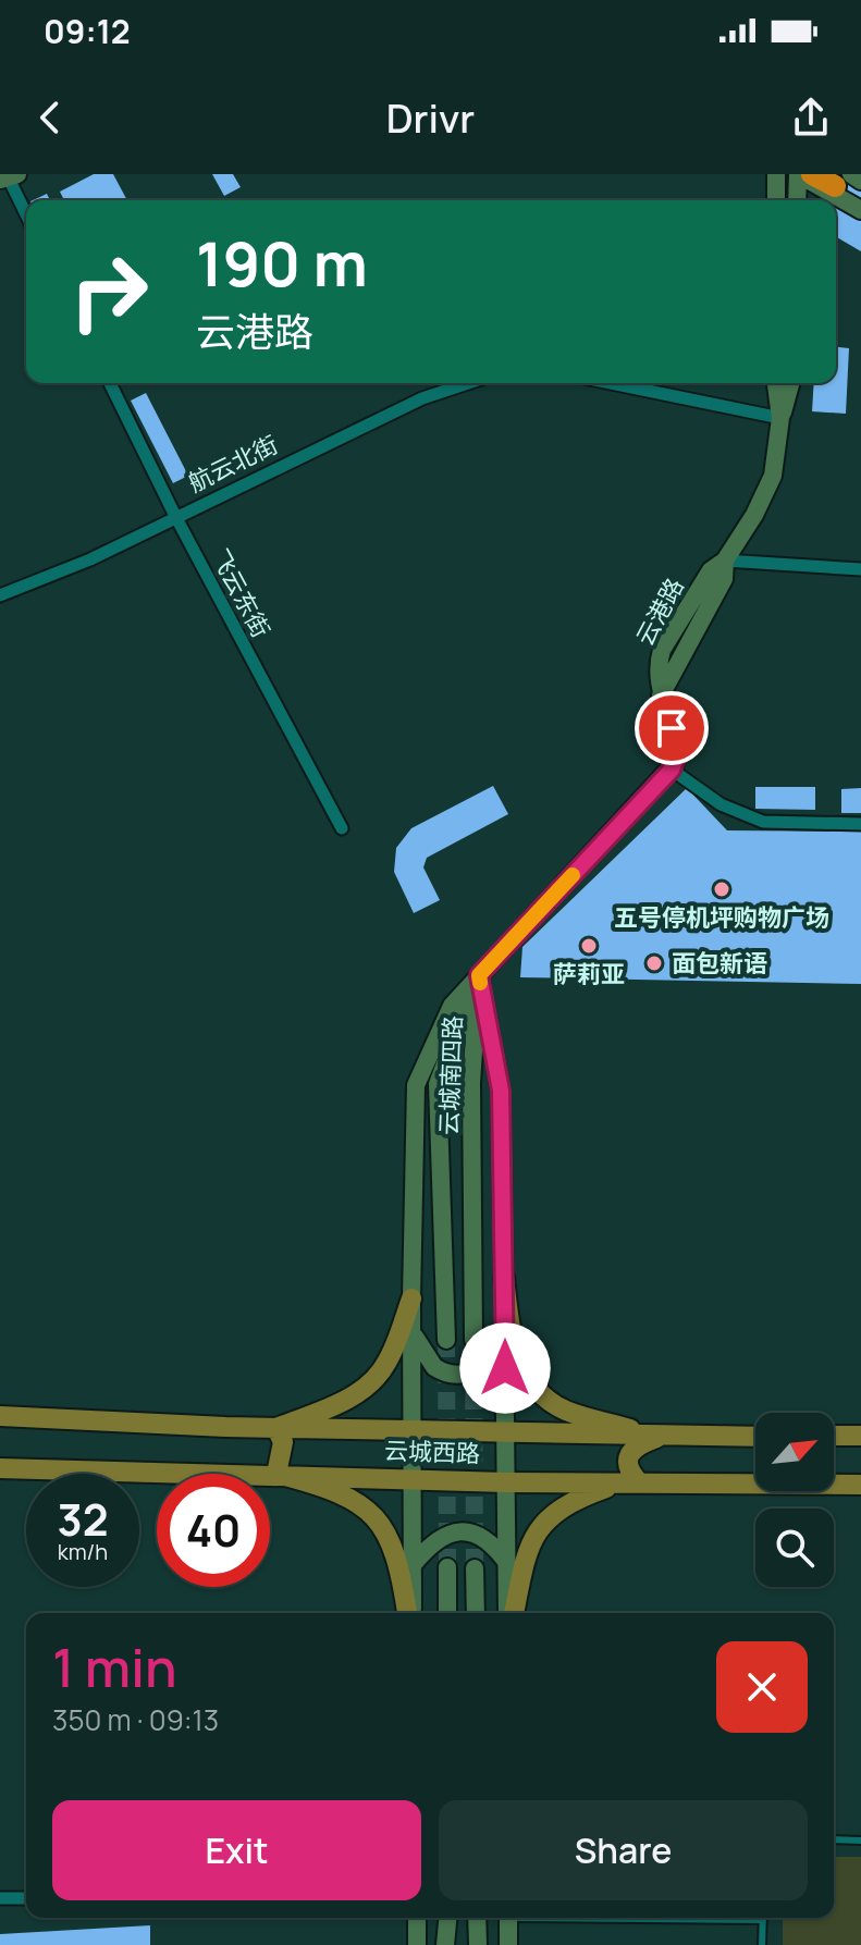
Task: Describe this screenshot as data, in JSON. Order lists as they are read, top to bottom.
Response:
{
  "streets": {
    "main road": ["云城西路"],
    "street": [
      "航云北街",
      "飞云东街",
      "云港路",
      "云城南四路"
    ]
  },
  "crossings": [
    ["航云北街", "飞云东街"]
  ],
  "places": ["五号停机坪购物广场", "萨莉亚", "面包新语"],
  "north": "top right",
  "page": {
    "status": "09:12",
    "header": "Drivr",
    "turn": ["190 m", "云港路"],
    "speed": "32 km/h",
    "limit": "40",
    "heading": ["1 min", "350 m · 09:13"],
    "buttons": ["Exit", "Share"]
  }
}
